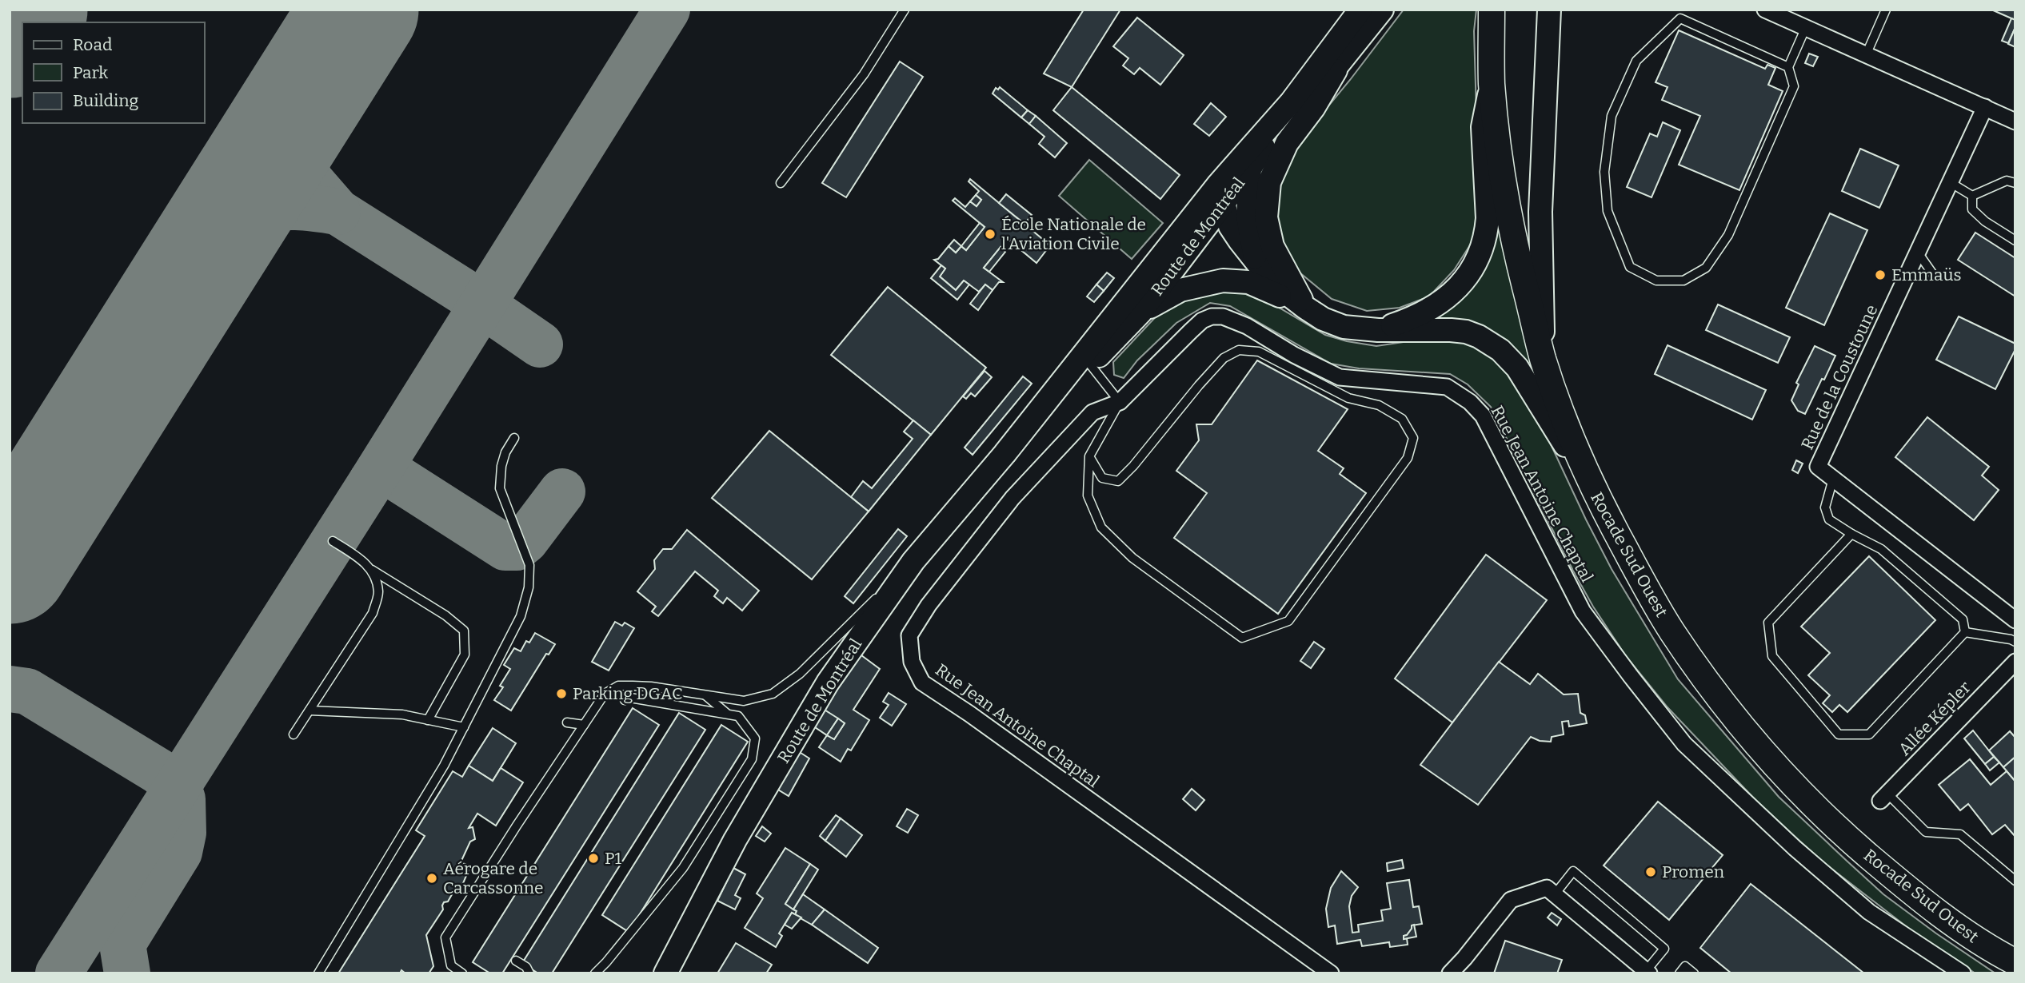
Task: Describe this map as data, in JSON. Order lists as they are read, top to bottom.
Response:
{
  "streets": {
    "main road": ["Route de Montréal", "Rocade Sud Ouest"],
    "street": ["Rue de la Coustoune", "Rue Jean Antoine Chaptal", "Allée Képler"]
  },
  "places": [
    "École Nationale de l'Aviation Civile",
    "Emmaüs",
    "Parking DGAC",
    "P1",
    "Promen",
    "Aérogare de Carcassonne"
  ],
  "legend": ["Road", "Park", "Building"]
}
